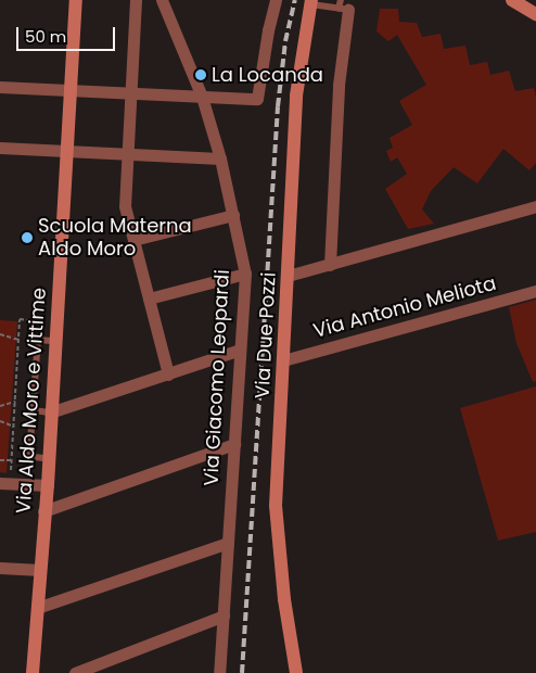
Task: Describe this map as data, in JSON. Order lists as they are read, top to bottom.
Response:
{
  "streets": {
    "street": [
      "Via Antonio Meliota",
      "Via Due Pozzi",
      "Via Giacomo Leopardi",
      "Via Aldo Moro e Vittime"
    ]
  },
  "crossings": [
    ["Via Antonio Meliota", "Via Due Pozzi"]
  ],
  "places": ["La Locanda", "Scuola Materna Aldo Moro"],
  "scale_bar": "50 m"
}
